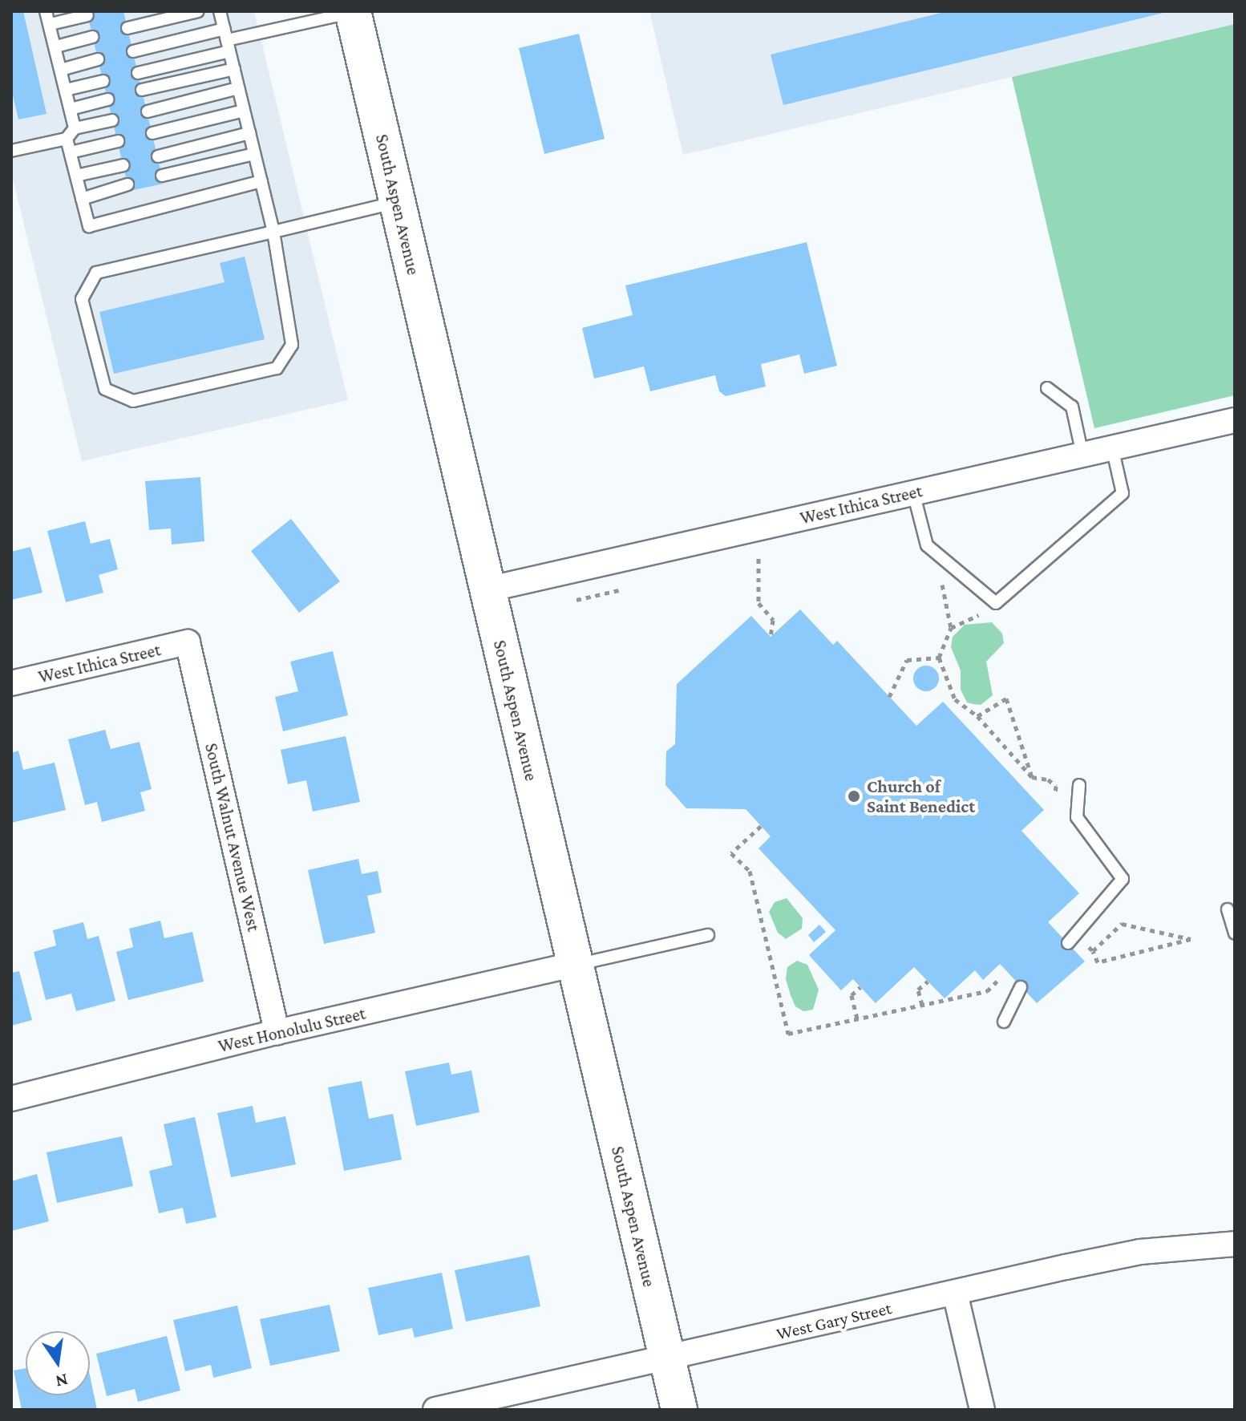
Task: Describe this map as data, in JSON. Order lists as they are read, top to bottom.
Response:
{
  "streets": {
    "main road": ["South Aspen Avenue"],
    "street": [
      "West Ithica Street",
      "South Walnut Avenue West",
      "West Honolulu Street",
      "West Gary Street"
    ]
  },
  "crossings": [
    ["South Aspen Avenue", "West Ithica Street"],
    ["South Aspen Avenue", "West Honolulu Street"],
    ["South Aspen Avenue", "West Gary Street"],
    ["West Ithica Street", "South Walnut Avenue West"],
    ["South Walnut Avenue West", "West Honolulu Street"]
  ],
  "places": ["Church of Saint Benedict"],
  "north": "bottom"
}
